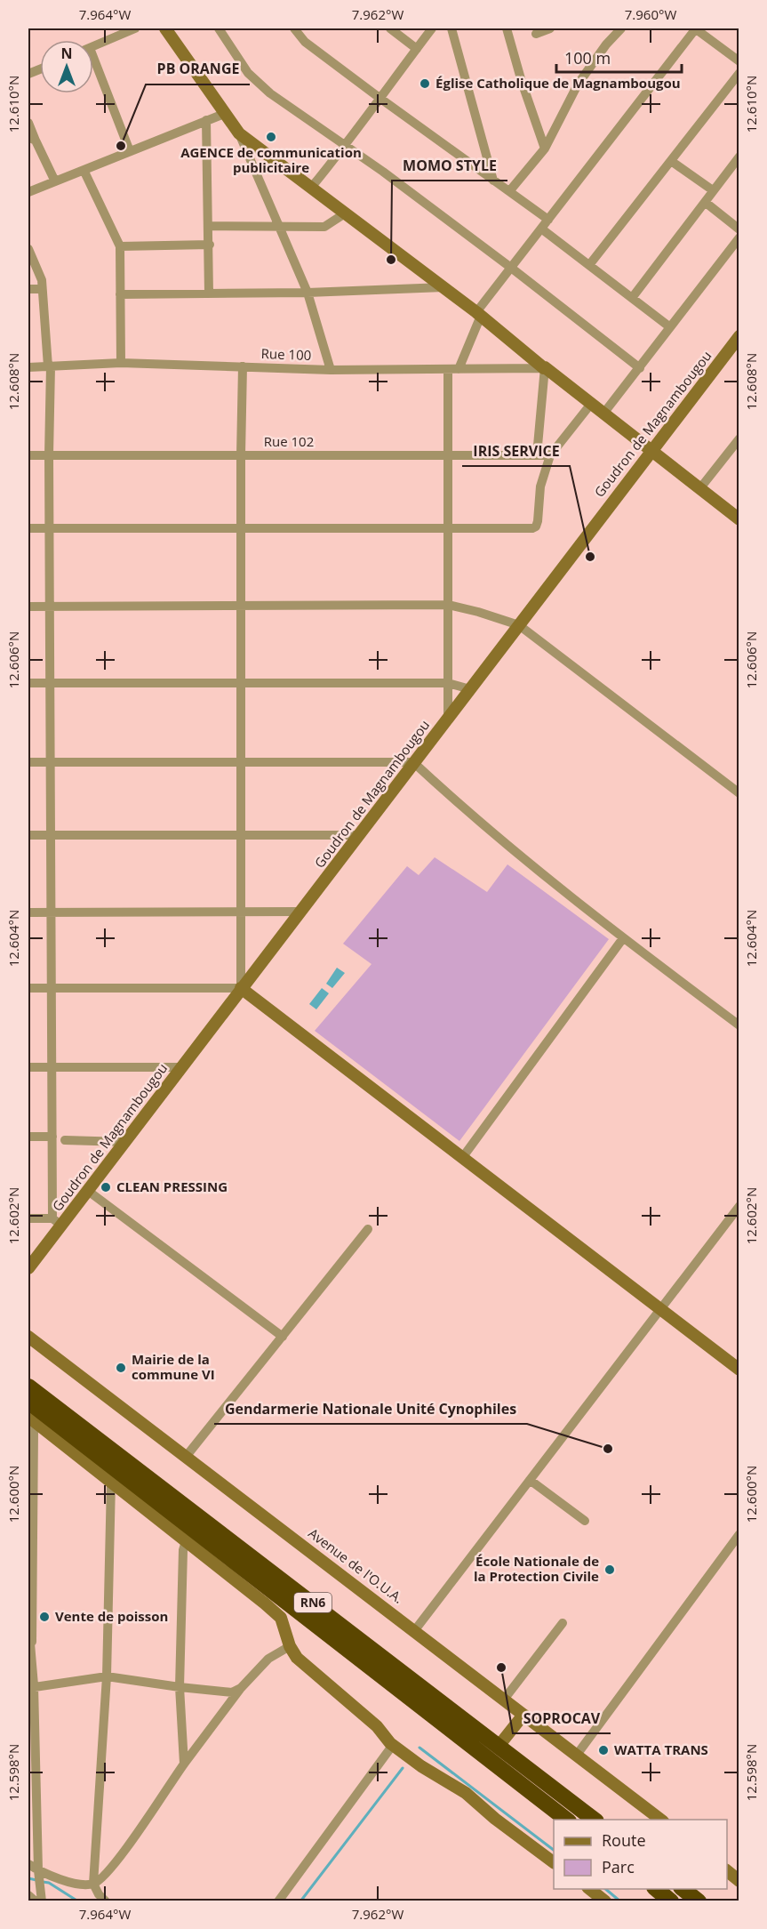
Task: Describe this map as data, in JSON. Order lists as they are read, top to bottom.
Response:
{
  "streets": {
    "highway": ["RN6"],
    "street": [
      "Rue 100",
      "Goudron de Magnambougou",
      "Rue 102",
      "Avenue de l'O.U.A."
    ]
  },
  "places": [
    "Église Catholique de Magnambougou",
    "AGENCE de communication publicitaire",
    "PB ORANGE",
    "MOMO STYLE",
    "IRIS SERVICE",
    "CLEAN PRESSING",
    "Mairie de la commune VI",
    "Gendarmerie Nationale Unité Cynophiles",
    "École Nationale de la Protection Civile",
    "Vente de poisson",
    "SOPROCAV",
    "WATTA TRANS"
  ],
  "legend": ["Route", "Parc"],
  "scale_bar": "100 m",
  "north": "top",
  "coordinates": [
    "7.964°W",
    "7.962°W",
    "7.960°W",
    "12.610°N",
    "12.608°N",
    "12.606°N",
    "12.604°N",
    "12.602°N",
    "12.600°N",
    "12.598°N"
  ]
}
